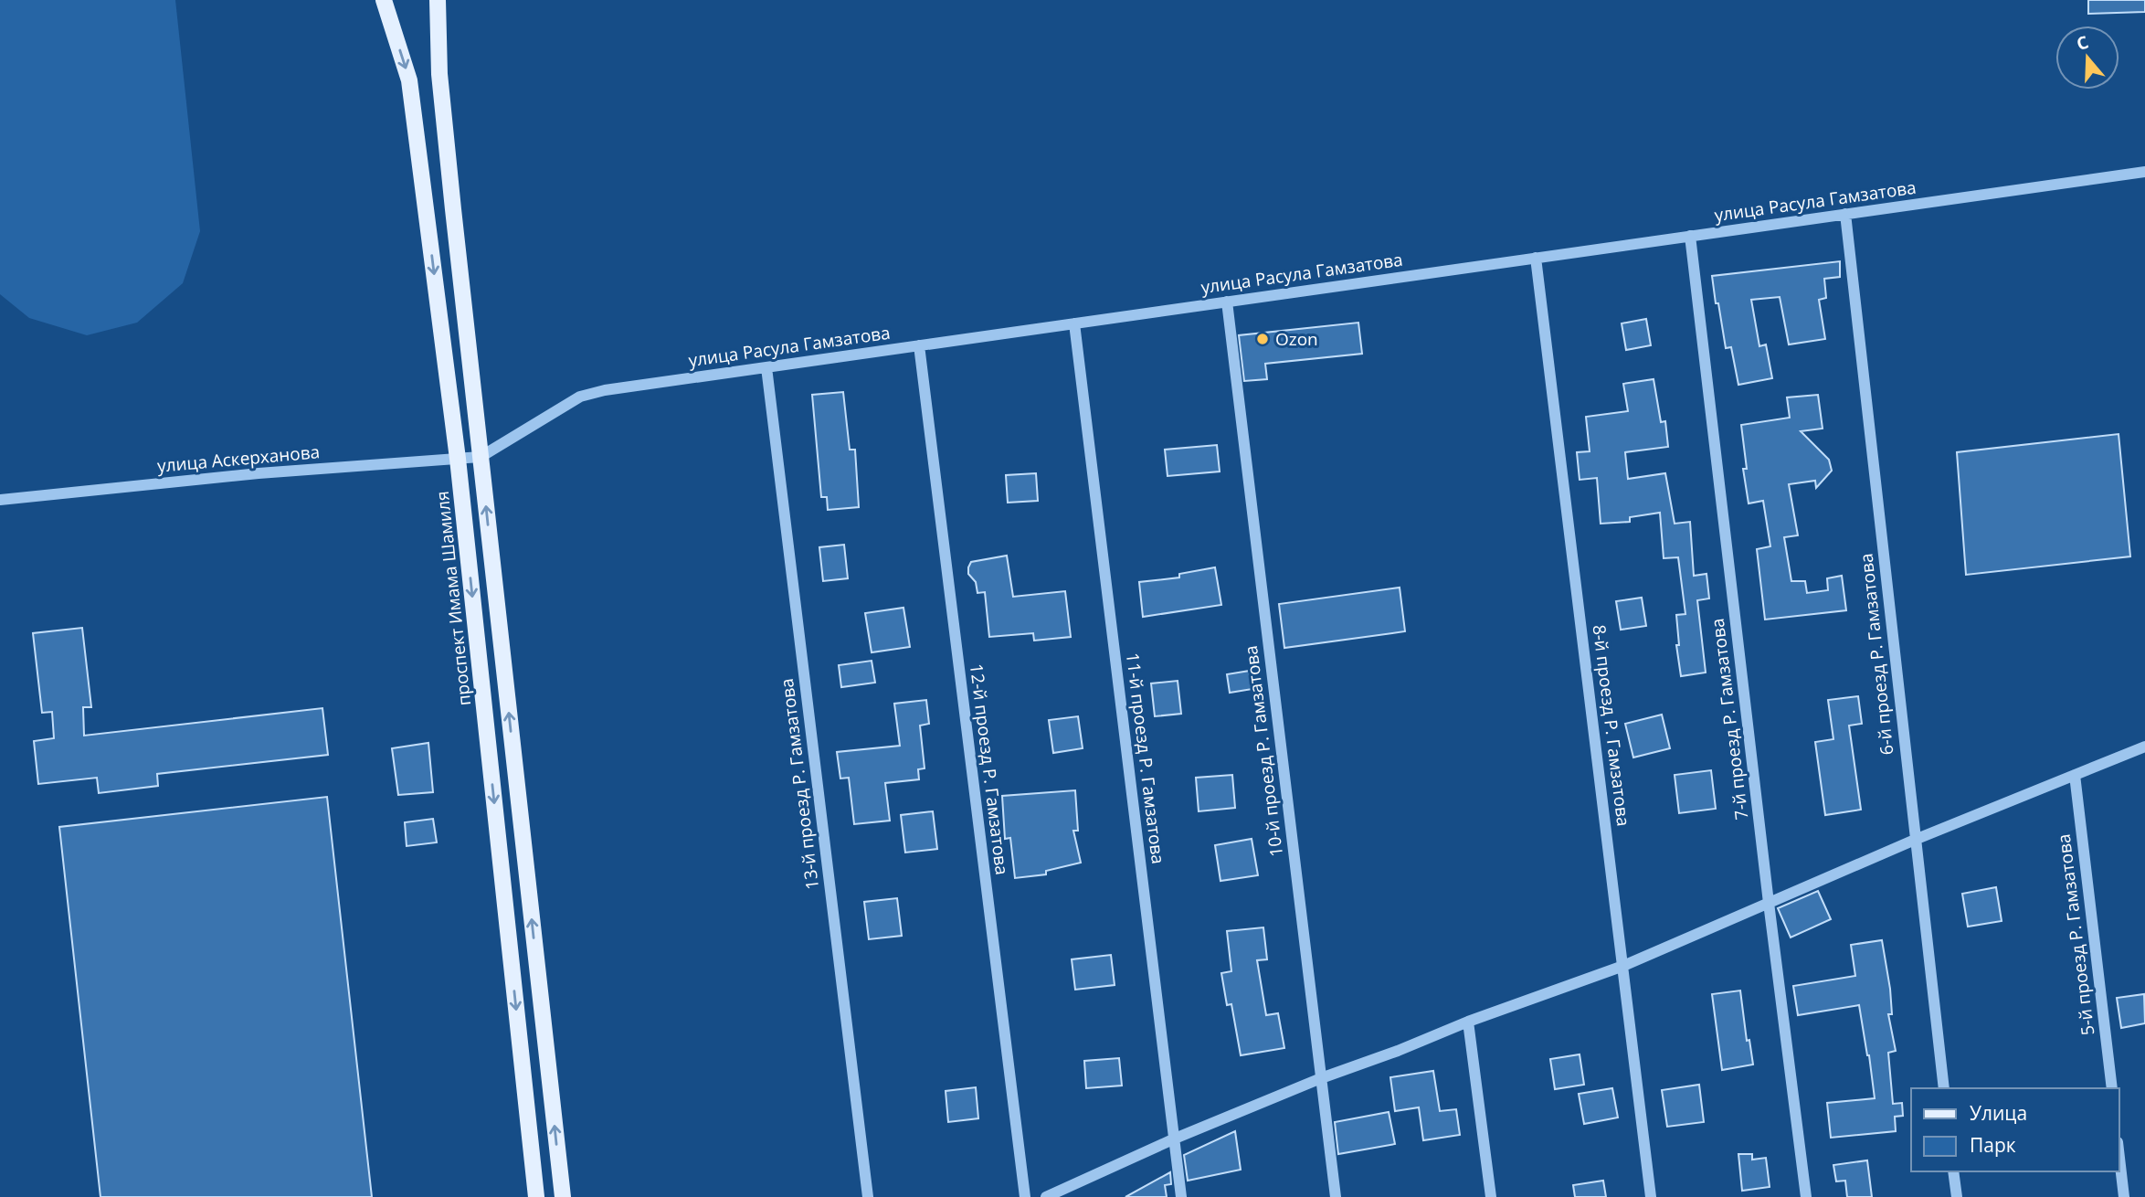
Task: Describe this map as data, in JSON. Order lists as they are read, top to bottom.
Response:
{
  "streets": {
    "main road": ["проспект Имама Шамиля"],
    "street": [
      "улица Расула Гамзатова",
      "улица Аскерханова",
      "6-й проезд Р. Гамзатова",
      "7-й проезд Р. Гамзатова",
      "8-й проезд Р. Гамзатова",
      "10-й проезд Р. Гамзатова",
      "11-й проезд Р. Гамзатова",
      "12-й проезд Р. Гамзатова",
      "13-й проезд Р. Гамзатова",
      "5-й проезд Р. Гамзатова"
    ]
  },
  "crossings": [
    ["улица Расула Гамзатова", "улица Аскерханова"],
    ["улица Расула Гамзатова", "6-й проезд Р. Гамзатова"],
    ["улица Расула Гамзатова", "7-й проезд Р. Гамзатова"],
    ["улица Расула Гамзатова", "8-й проезд Р. Гамзатова"],
    ["улица Расула Гамзатова", "10-й проезд Р. Гамзатова"],
    ["улица Расула Гамзатова", "11-й проезд Р. Гамзатова"],
    ["улица Расула Гамзатова", "12-й проезд Р. Гамзатова"],
    ["улица Расула Гамзатова", "13-й проезд Р. Гамзатова"],
    ["улица Аскерханова", "проспект Имама Шамиля"]
  ],
  "places": ["Ozon"],
  "legend": ["Улица", "Парк"],
  "north": "top"
}
